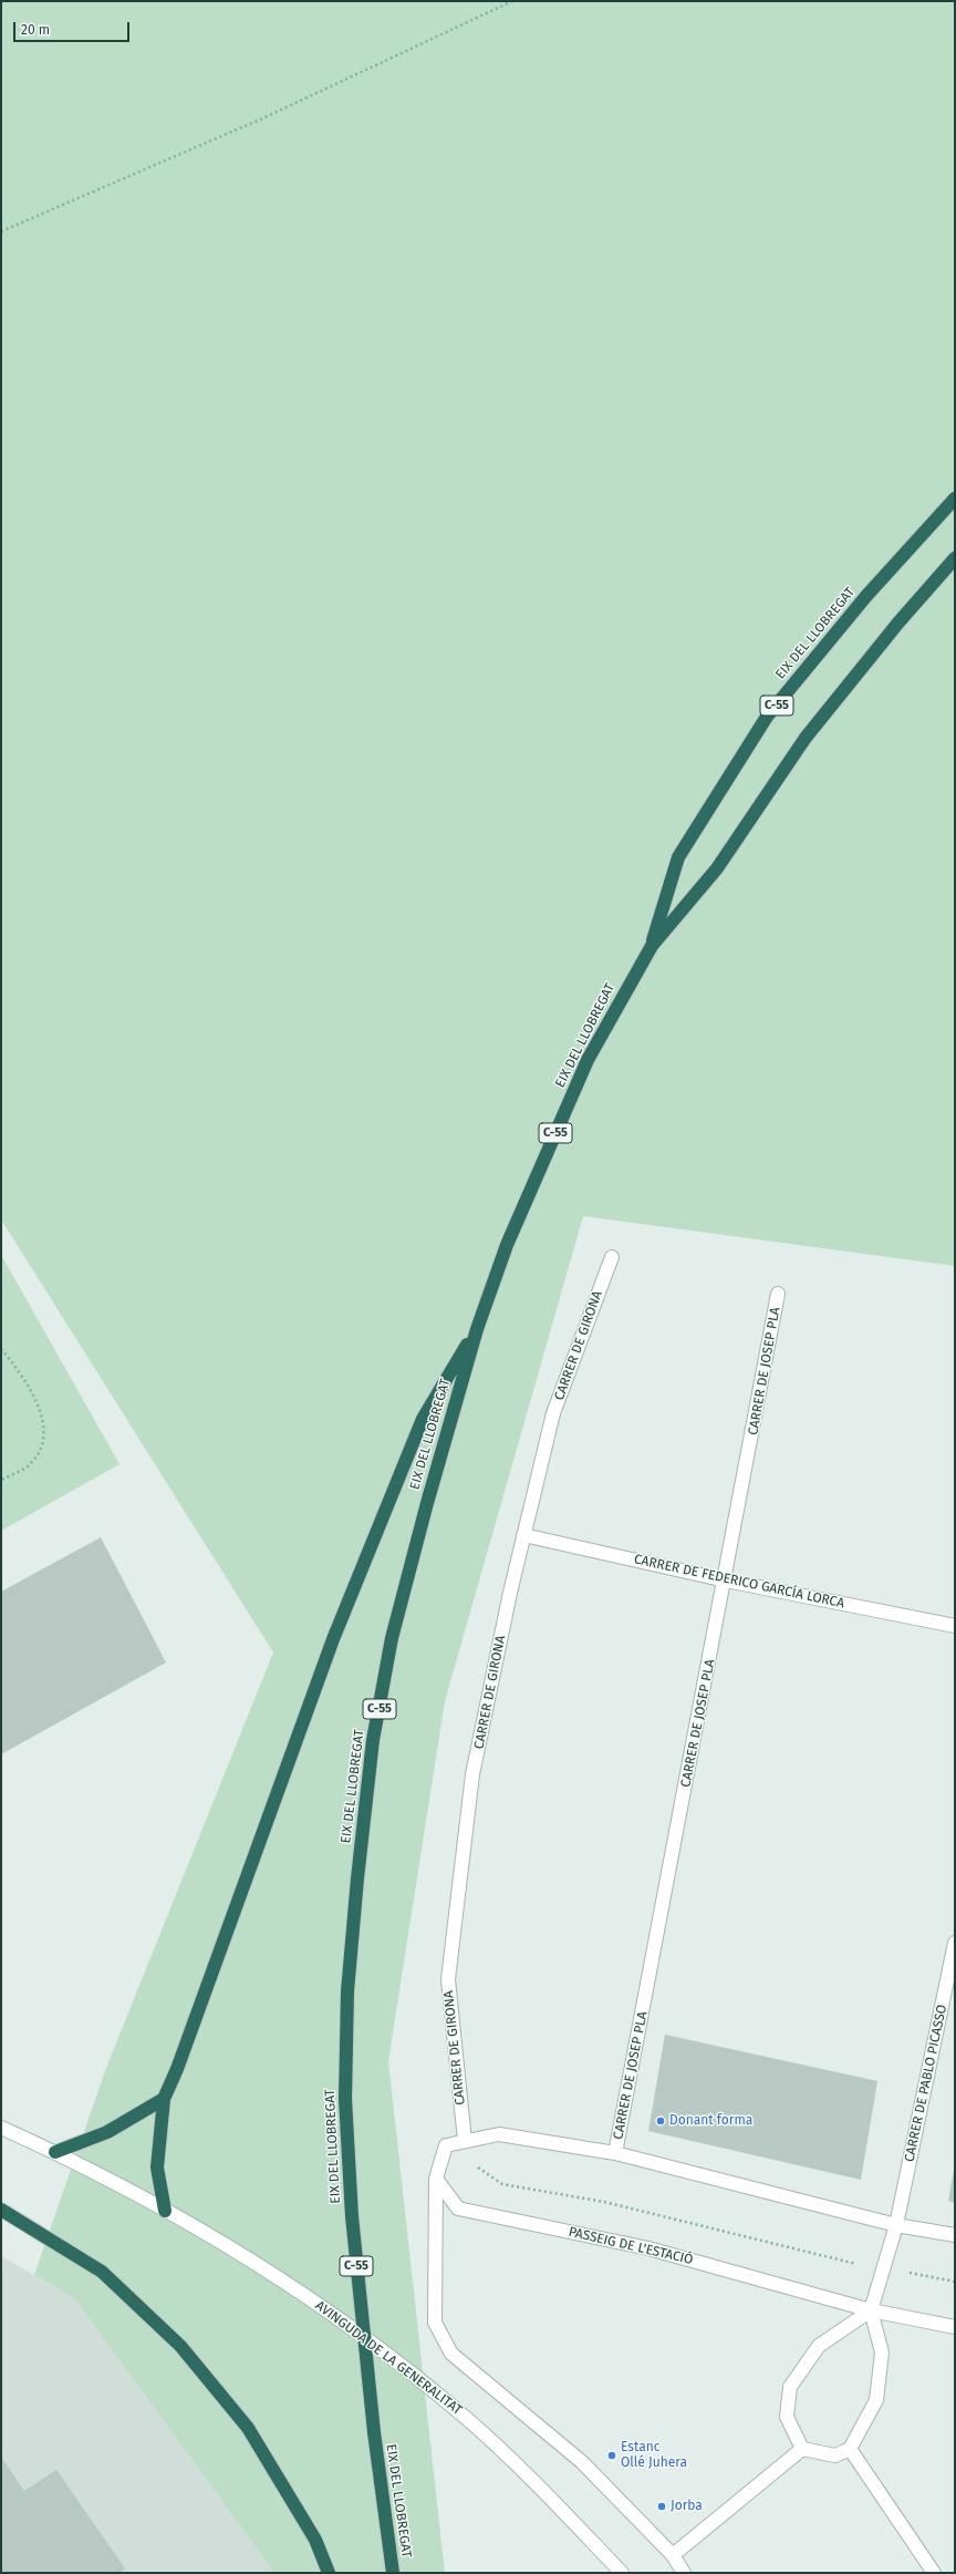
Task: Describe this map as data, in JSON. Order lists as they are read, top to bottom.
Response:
{
  "streets": {
    "highway": ["EIX DEL LLOBREGAT", "C-55"],
    "street": [
      "CARRER DE GIRONA",
      "CARRER DE JOSEP PLA",
      "CARRER DE FEDERICO GARCÍA LORCA",
      "CARRER DE PABLO PICASSO",
      "PASSEIG DE L'ESTACIÓ",
      "AVINGUDA DE LA GENERALITAT"
    ]
  },
  "crossings": [
    ["CARRER DE GIRONA", "CARRER DE FEDERICO GARCÍA LORCA"],
    ["CARRER DE JOSEP PLA", "CARRER DE FEDERICO GARCÍA LORCA"]
  ],
  "places": ["Donant forma", "Estanc Ollé Juhera", "Jorba"],
  "scale_bar": "20 m"
}
